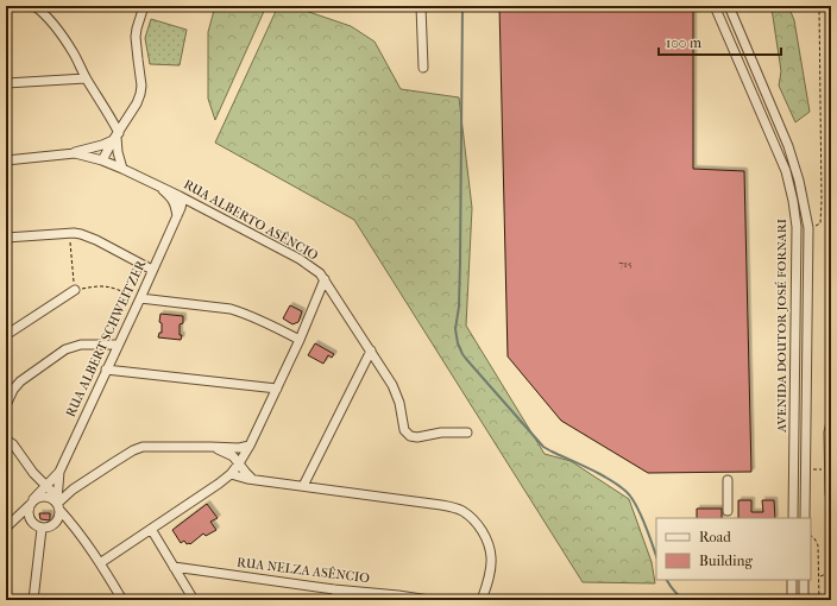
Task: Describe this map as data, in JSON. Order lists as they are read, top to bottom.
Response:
{
  "streets": {
    "street": [
      "RUA ALBERTO ASÊNCIO",
      "AVENIDA DOUTOR JOSÉ FORNARI",
      "RUA ALBERT SCHWEITZER",
      "RUA NELZA ASÊNCIO"
    ]
  },
  "crossings": [
    ["RUA ALBERTO ASÊNCIO", "RUA ALBERT SCHWEITZER"]
  ],
  "house_numbers": ["715"],
  "legend": ["Road", "Building"],
  "scale_bar": "100 m"
}
